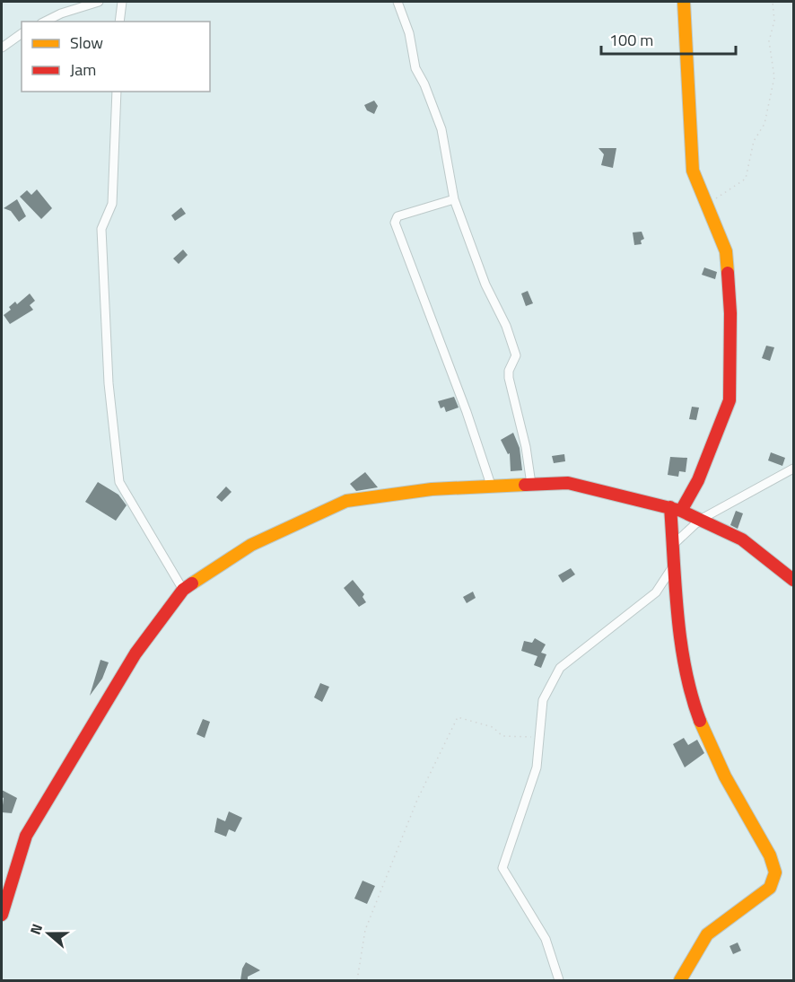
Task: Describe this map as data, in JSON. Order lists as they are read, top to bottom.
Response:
{
  "legend": ["Slow", "Jam"],
  "scale_bar": "100 m",
  "north": "left"
}
